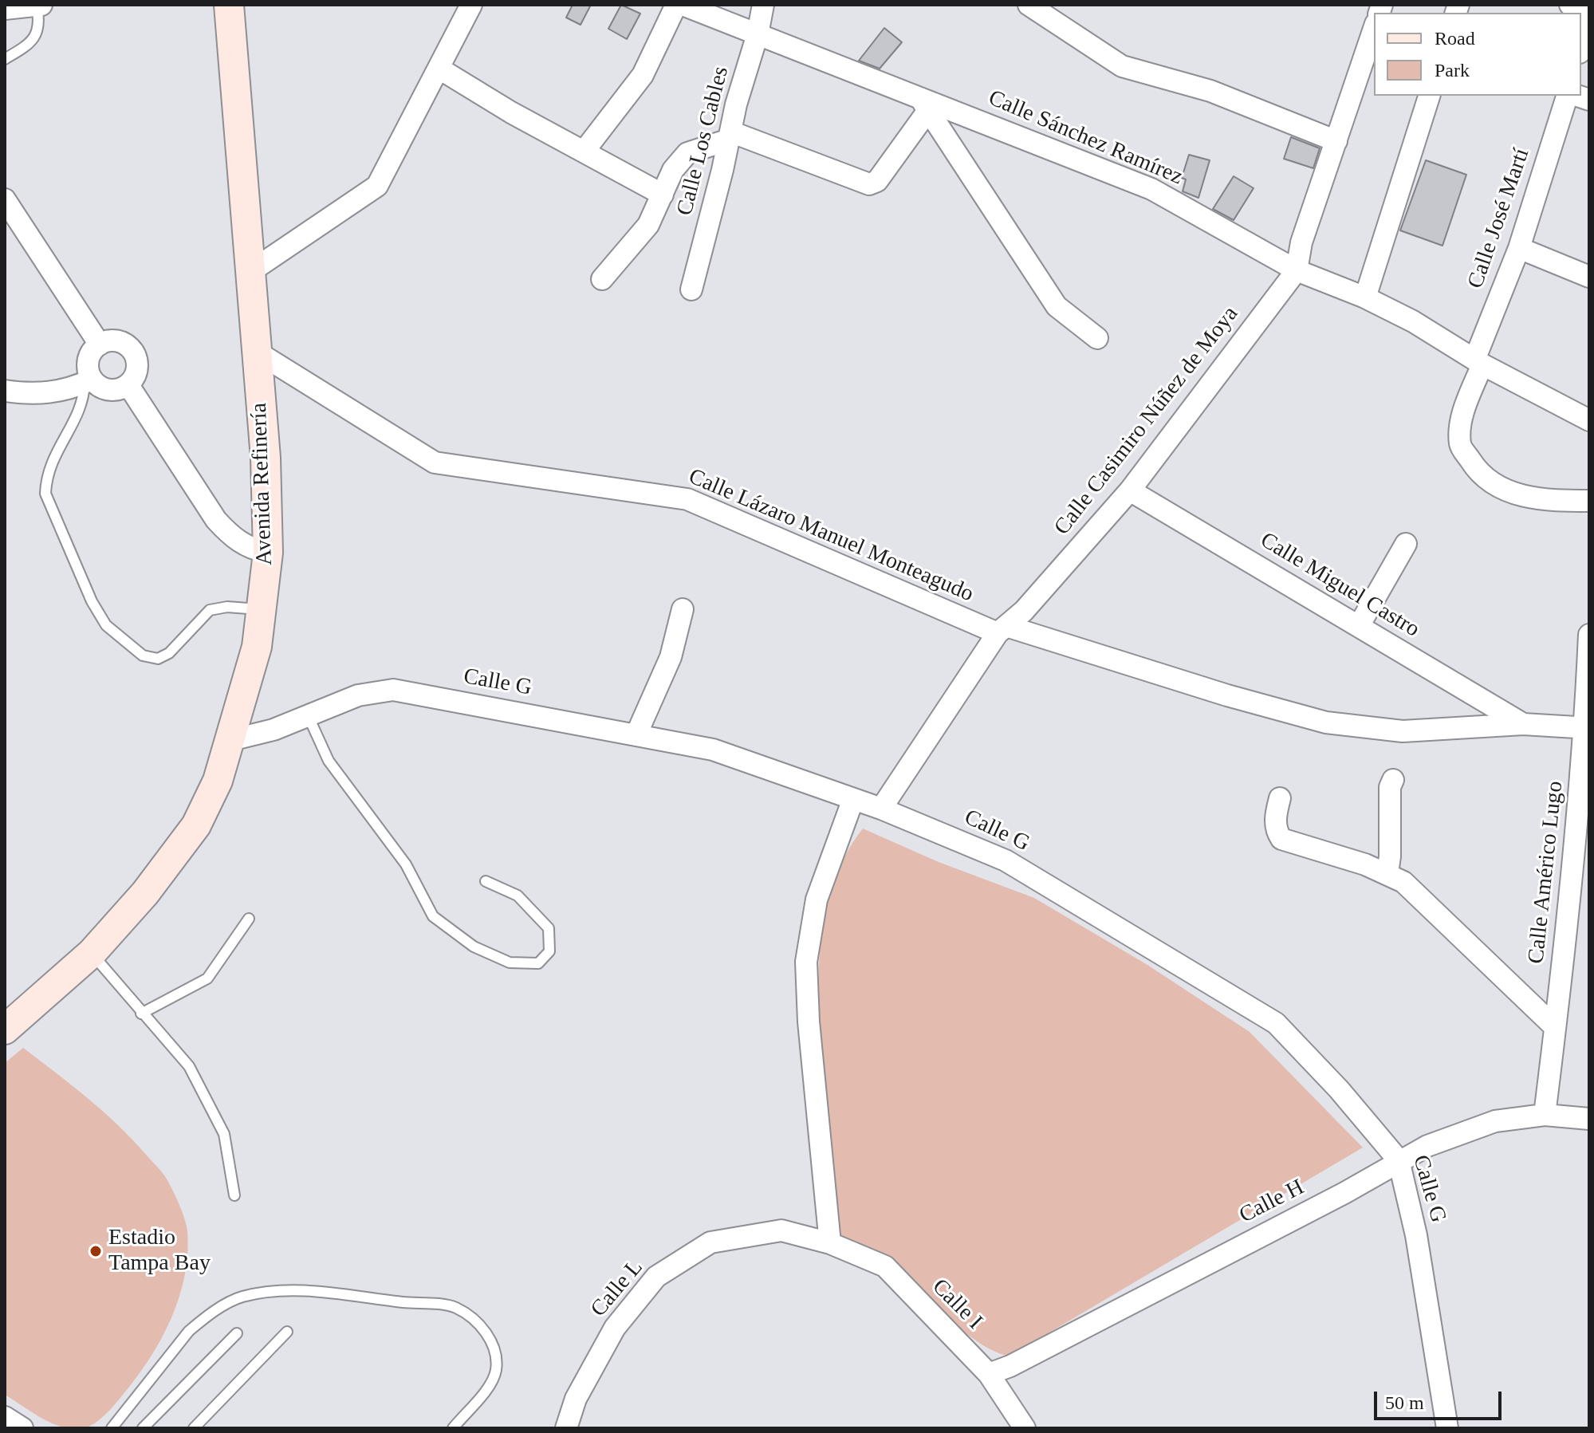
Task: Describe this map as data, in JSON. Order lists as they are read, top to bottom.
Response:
{
  "streets": {
    "main road": ["Avenida Refinería"],
    "street": [
      "Calle Sánchez Ramírez",
      "Calle Los Cables",
      "Calle José Martí",
      "Calle Casimiro Núñez de Moya",
      "Calle Lázaro Manuel Monteagudo",
      "Calle Miguel Castro",
      "Calle G",
      "Calle Américo Lugo",
      "Calle H",
      "Calle L",
      "Calle I"
    ]
  },
  "crossings": [
    ["Calle Sánchez Ramírez", "Calle Los Cables"],
    ["Calle Sánchez Ramírez", "Calle José Martí"],
    ["Calle Sánchez Ramírez", "Calle Casimiro Núñez de Moya"],
    ["Calle Casimiro Núñez de Moya", "Calle Lázaro Manuel Monteagudo"],
    ["Calle Casimiro Núñez de Moya", "Calle Miguel Castro"],
    ["Calle Casimiro Núñez de Moya", "Calle G"],
    ["Avenida Refinería", "Calle Lázaro Manuel Monteagudo"],
    ["Avenida Refinería", "Calle G"],
    ["Calle Lázaro Manuel Monteagudo", "Calle Miguel Castro"],
    ["Calle Lázaro Manuel Monteagudo", "Calle Américo Lugo"],
    ["Calle G", "Calle H"],
    ["Calle Américo Lugo", "Calle H"],
    ["Calle H", "Calle I"],
    ["Calle L", "Calle I"]
  ],
  "places": ["Estadio Tampa Bay"],
  "legend": ["Road", "Park"],
  "scale_bar": "50 m"
}
